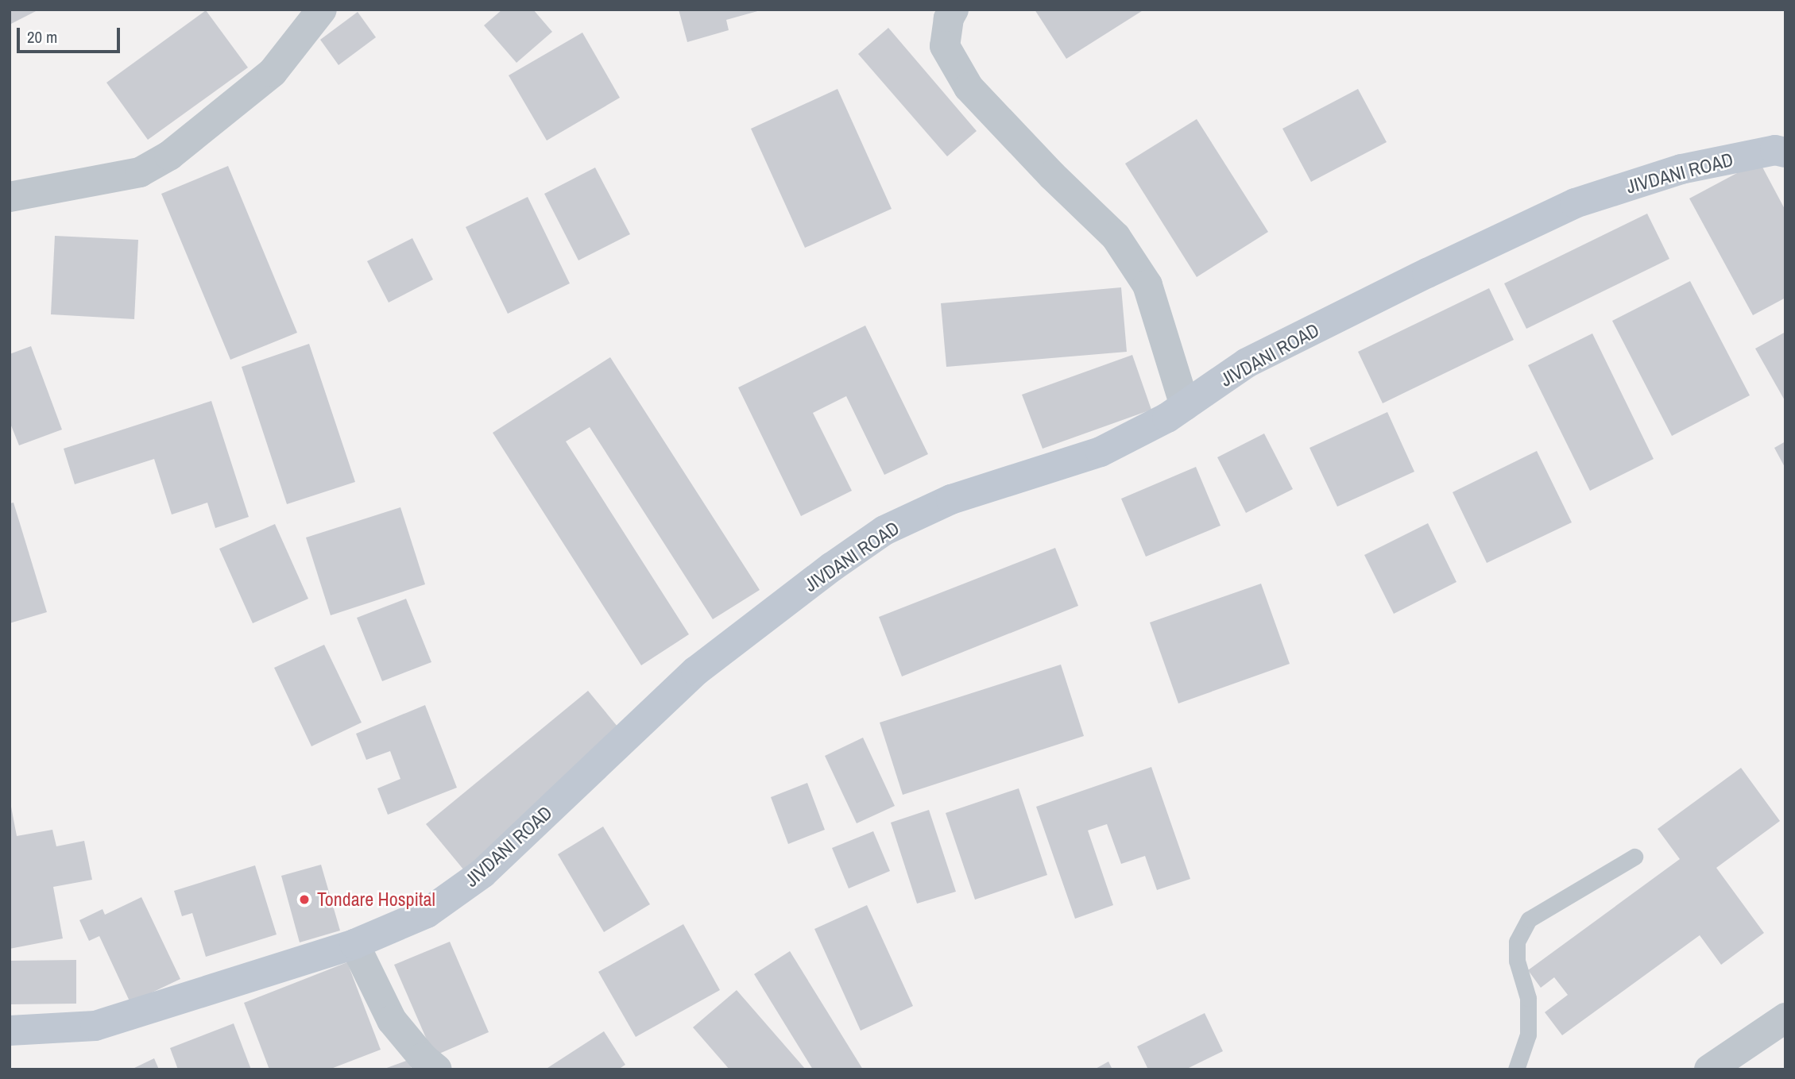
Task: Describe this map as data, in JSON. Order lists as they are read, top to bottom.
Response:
{
  "streets": {
    "main road": ["JIVDANI ROAD"]
  },
  "places": ["Tondare Hospital"],
  "scale_bar": "20 m"
}
